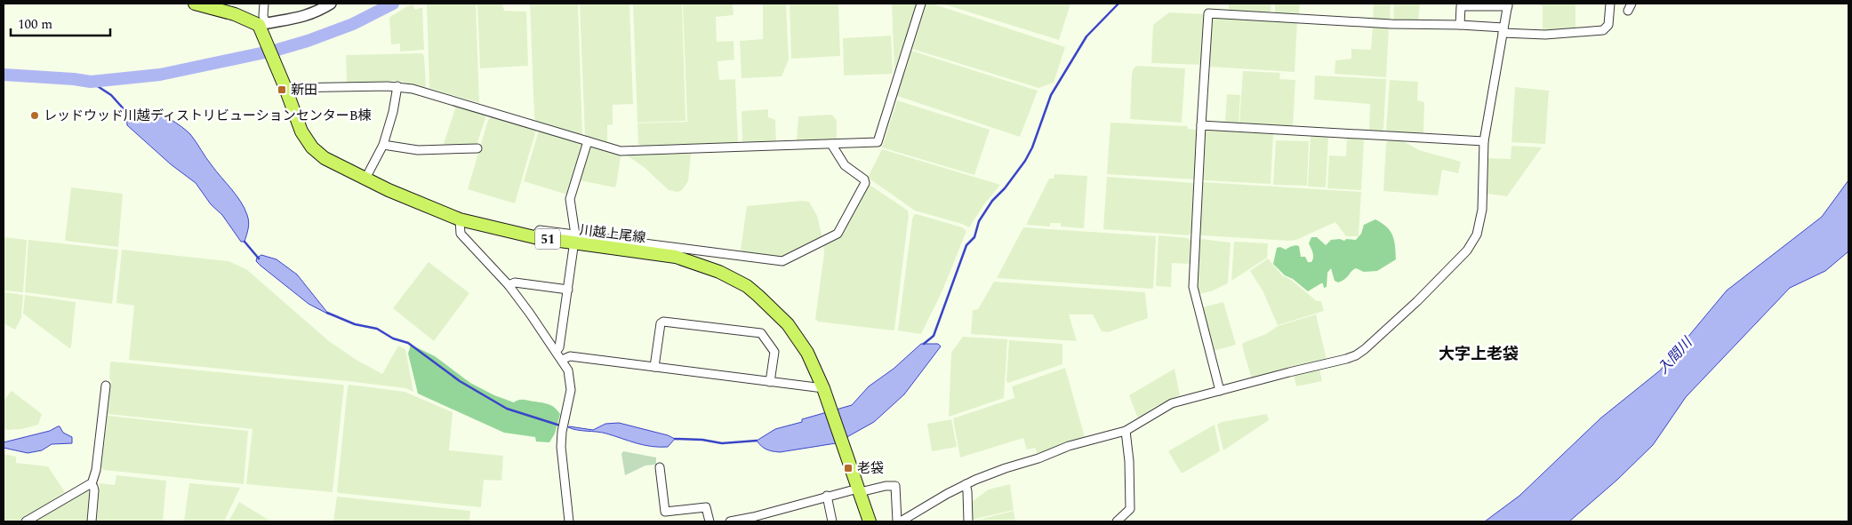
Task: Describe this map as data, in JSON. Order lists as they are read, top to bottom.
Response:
{
  "streets": {
    "main road": ["川越上尾線", "51"]
  },
  "districts": ["大字上老袋"],
  "water": ["入間川"],
  "places": {
    "transit": ["新田", "老袋"],
    "other": ["レッドウッド川越ディストリビューションセンターB棟"]
  },
  "scale_bar": "100 m"
}
